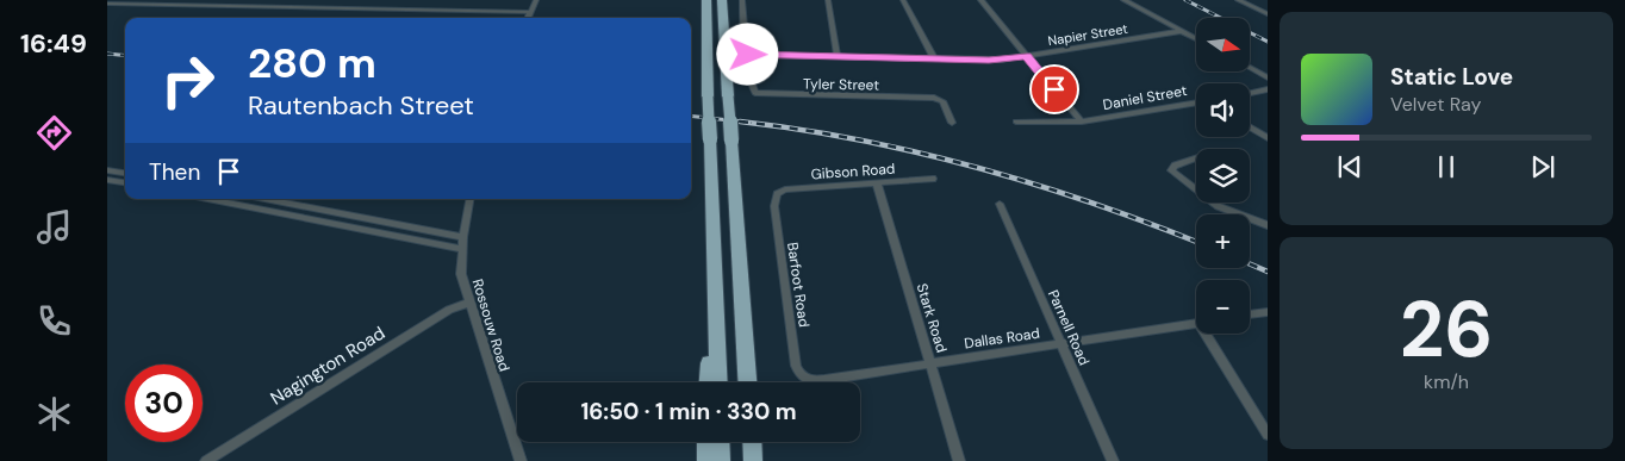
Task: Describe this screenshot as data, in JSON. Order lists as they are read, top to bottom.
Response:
{
  "streets": {
    "street": [
      "Napier Street",
      "Tyler Street",
      "Daniel Street",
      "Gibson Road",
      "Barfoot Road",
      "Stark Road",
      "Rossouw Road",
      "Parnell Road",
      "Dallas Road",
      "Nagington Road"
    ]
  },
  "crossings": [
    ["Napier Street", "Tyler Street"],
    ["Gibson Road", "Barfoot Road"],
    ["Gibson Road", "Stark Road"],
    ["Barfoot Road", "Dallas Road"],
    ["Stark Road", "Dallas Road"],
    ["Rossouw Road", "Nagington Road"],
    ["Parnell Road", "Dallas Road"]
  ],
  "north": "right",
  "page": {
    "tabs": "16:49",
    "map_buttons": ["+", "−"],
    "turn": ["280 m", "Rautenbach Street"],
    "song": ["Static Love", "Velvet Ray"],
    "then": "Then",
    "tile": ["26", "km/h"],
    "limit": "30",
    "trip": "16:50 · 1 min · 330 m"
  }
}
